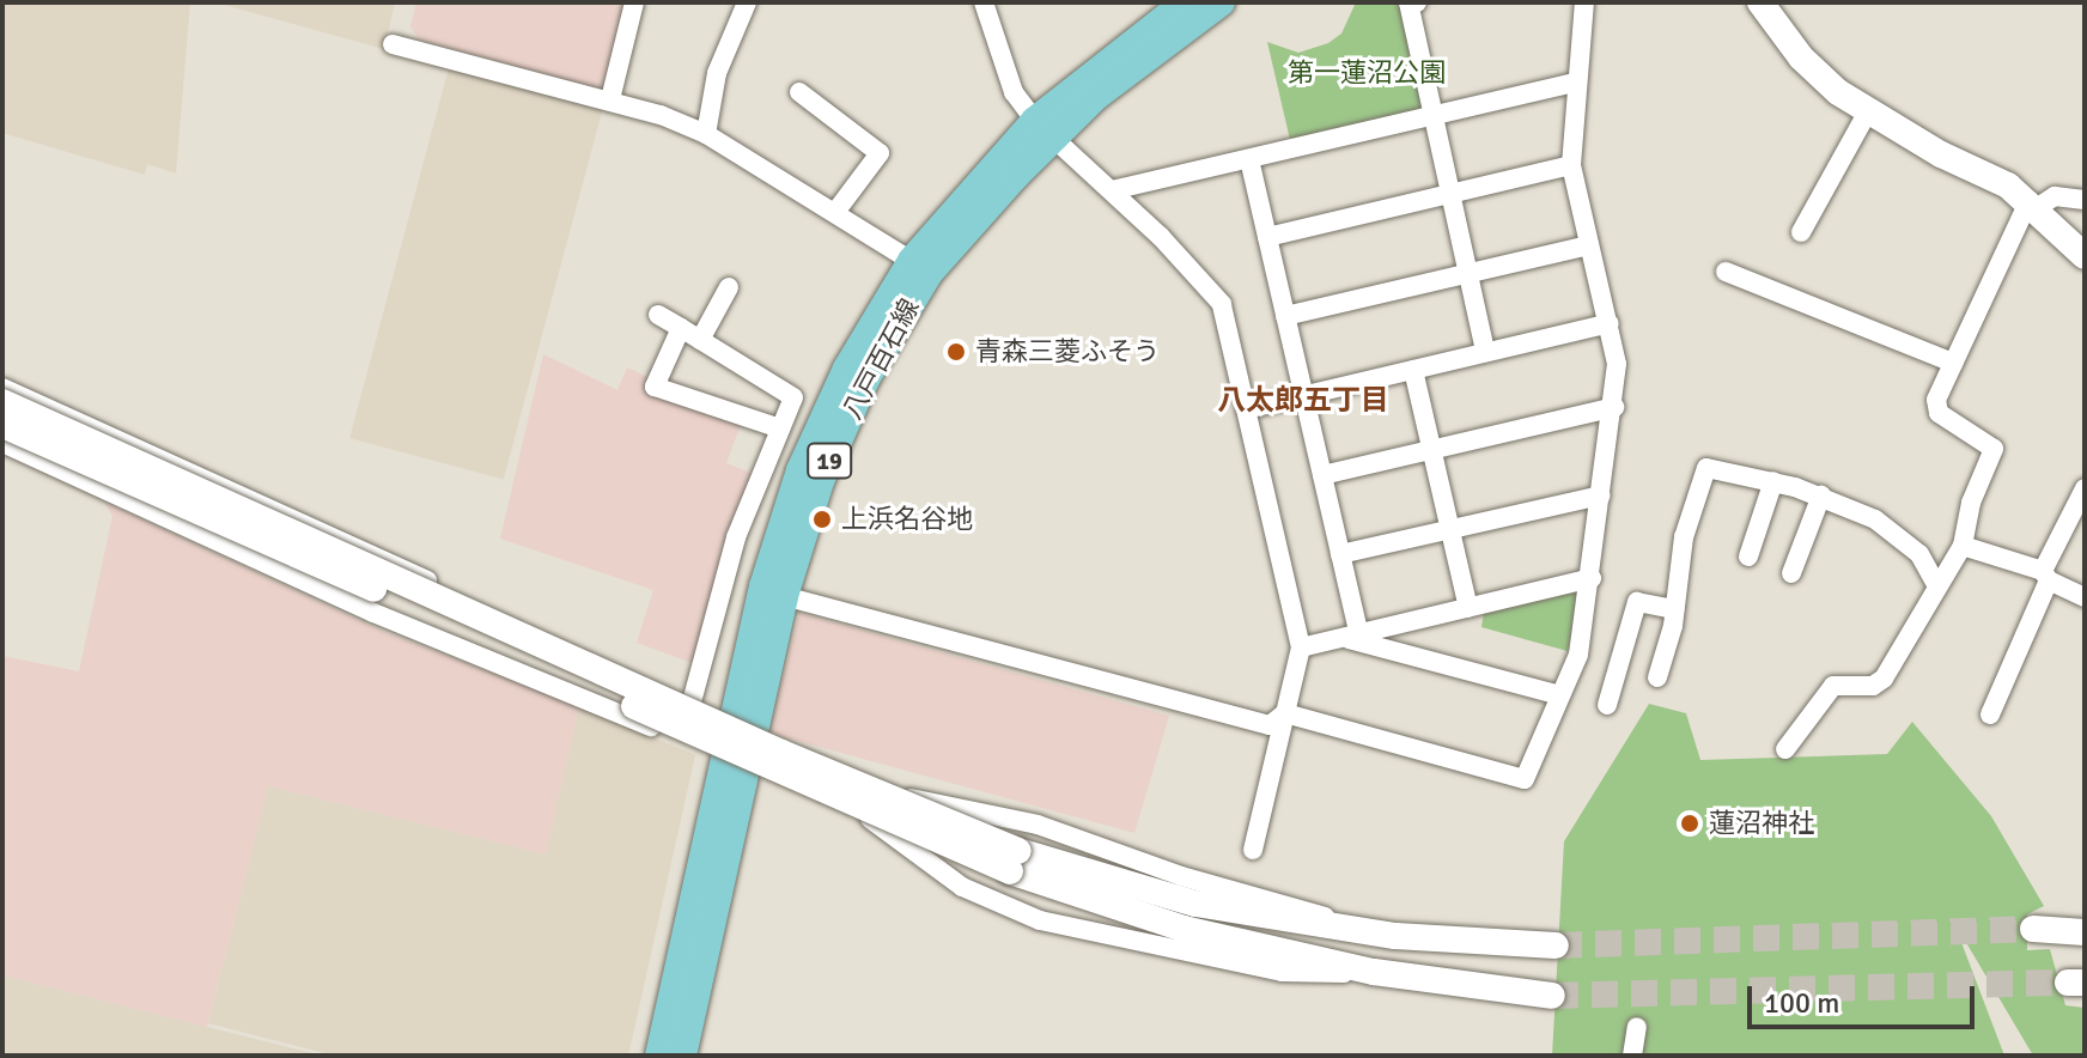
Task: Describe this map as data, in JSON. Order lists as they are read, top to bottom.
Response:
{
  "streets": {
    "main road": ["八戸百石線", "19"]
  },
  "districts": ["八太郎五丁目"],
  "parks": ["第一蓮沼公園"],
  "places": ["青森三菱ふそう", "上浜名谷地", "蓮沼神社"],
  "scale_bar": "100 m"
}
